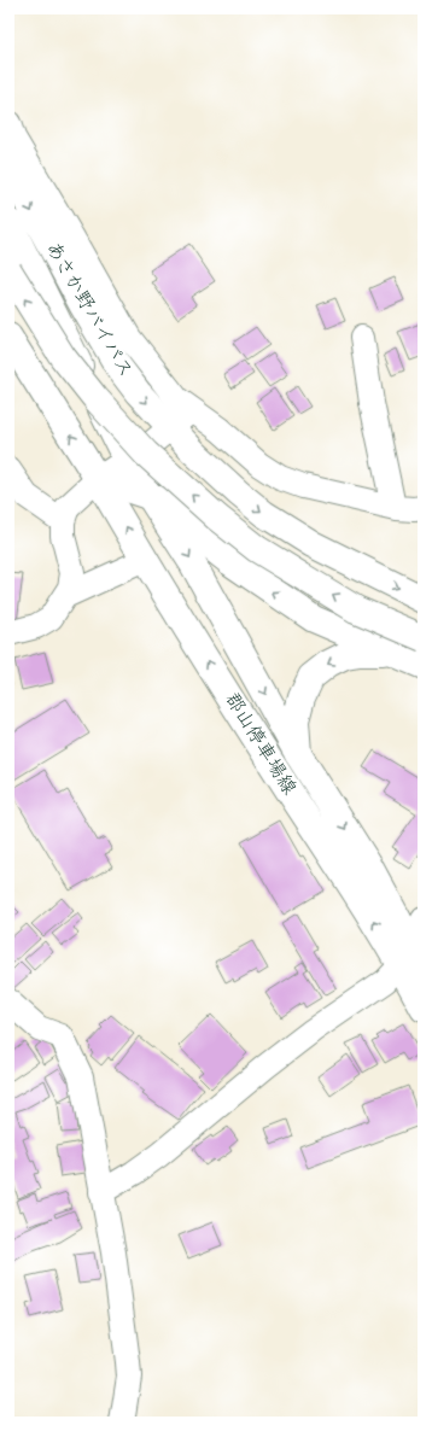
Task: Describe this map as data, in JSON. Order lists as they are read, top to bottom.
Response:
{
  "streets": {
    "main road": ["あさか野バイパス", "郡山停車場線"]
  }
}
